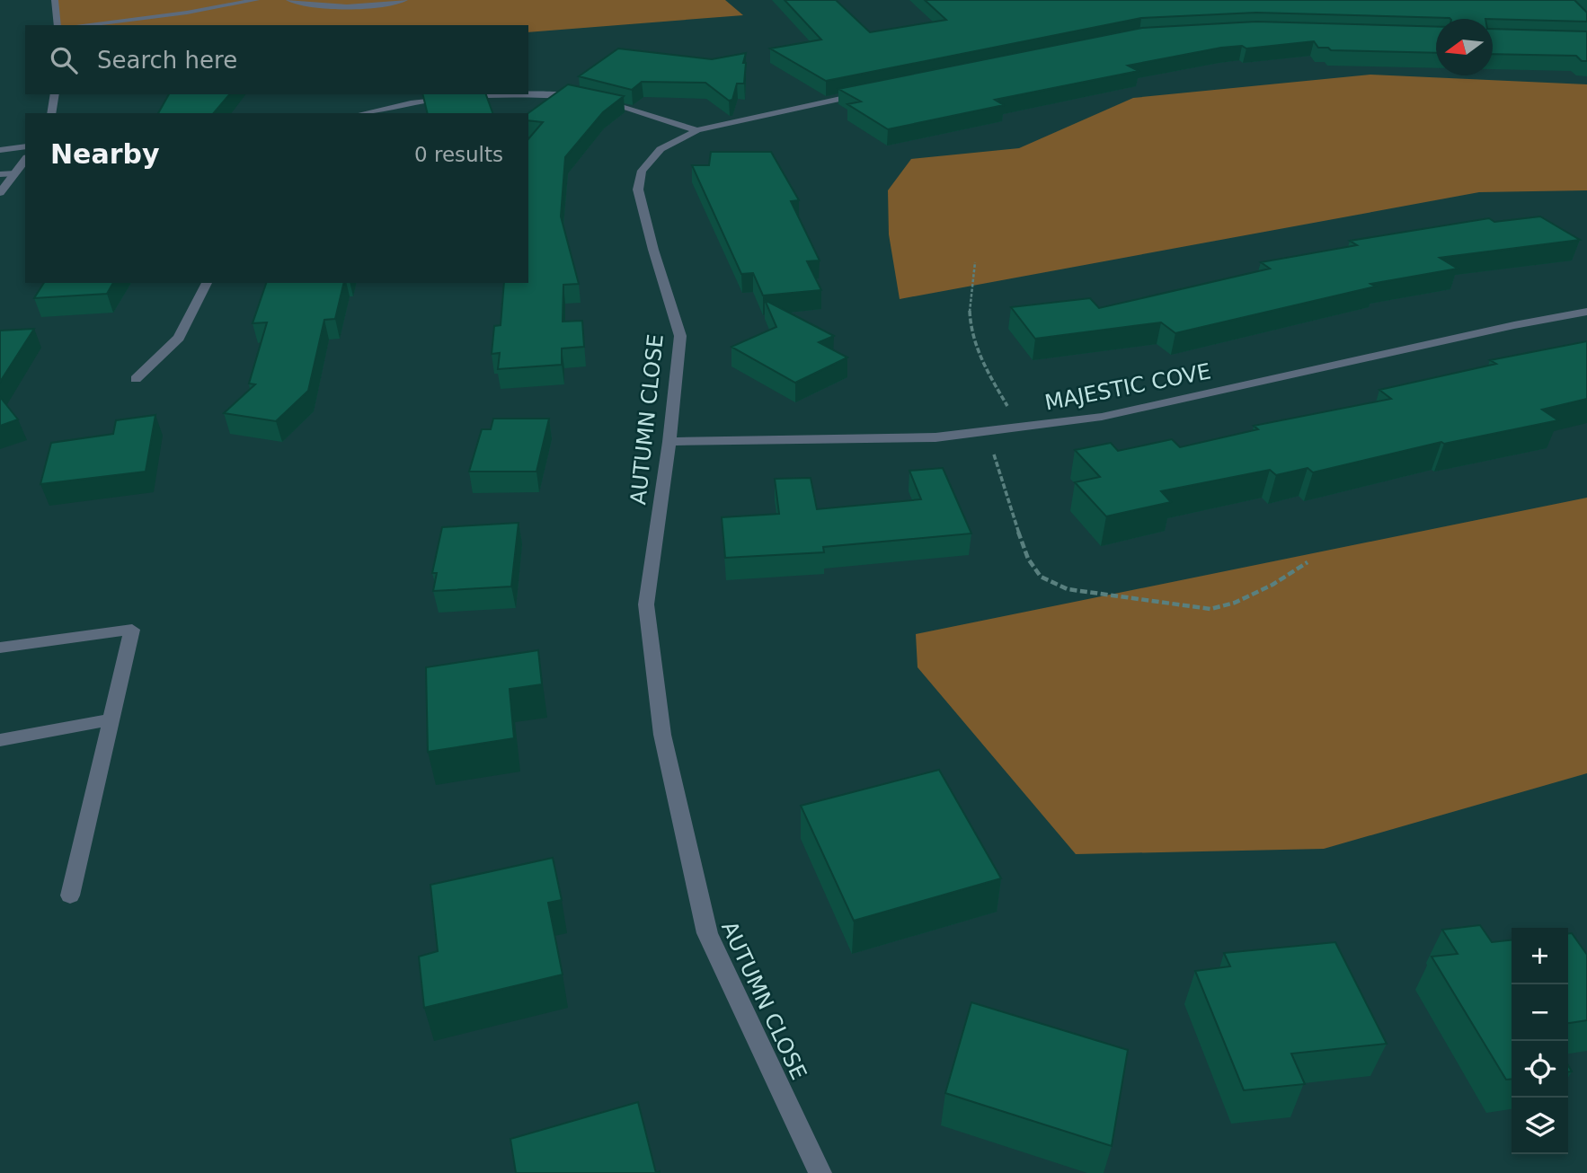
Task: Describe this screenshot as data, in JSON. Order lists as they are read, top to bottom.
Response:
{
  "streets": {
    "street": ["MAJESTIC COVE", "AUTUMN CLOSE"]
  },
  "crossings": [
    ["MAJESTIC COVE", "AUTUMN CLOSE"]
  ],
  "north": "left",
  "page": {
    "search": "Search here",
    "heading": ["Nearby", "0 results"],
    "map_buttons": ["+", "−"]
  }
}
